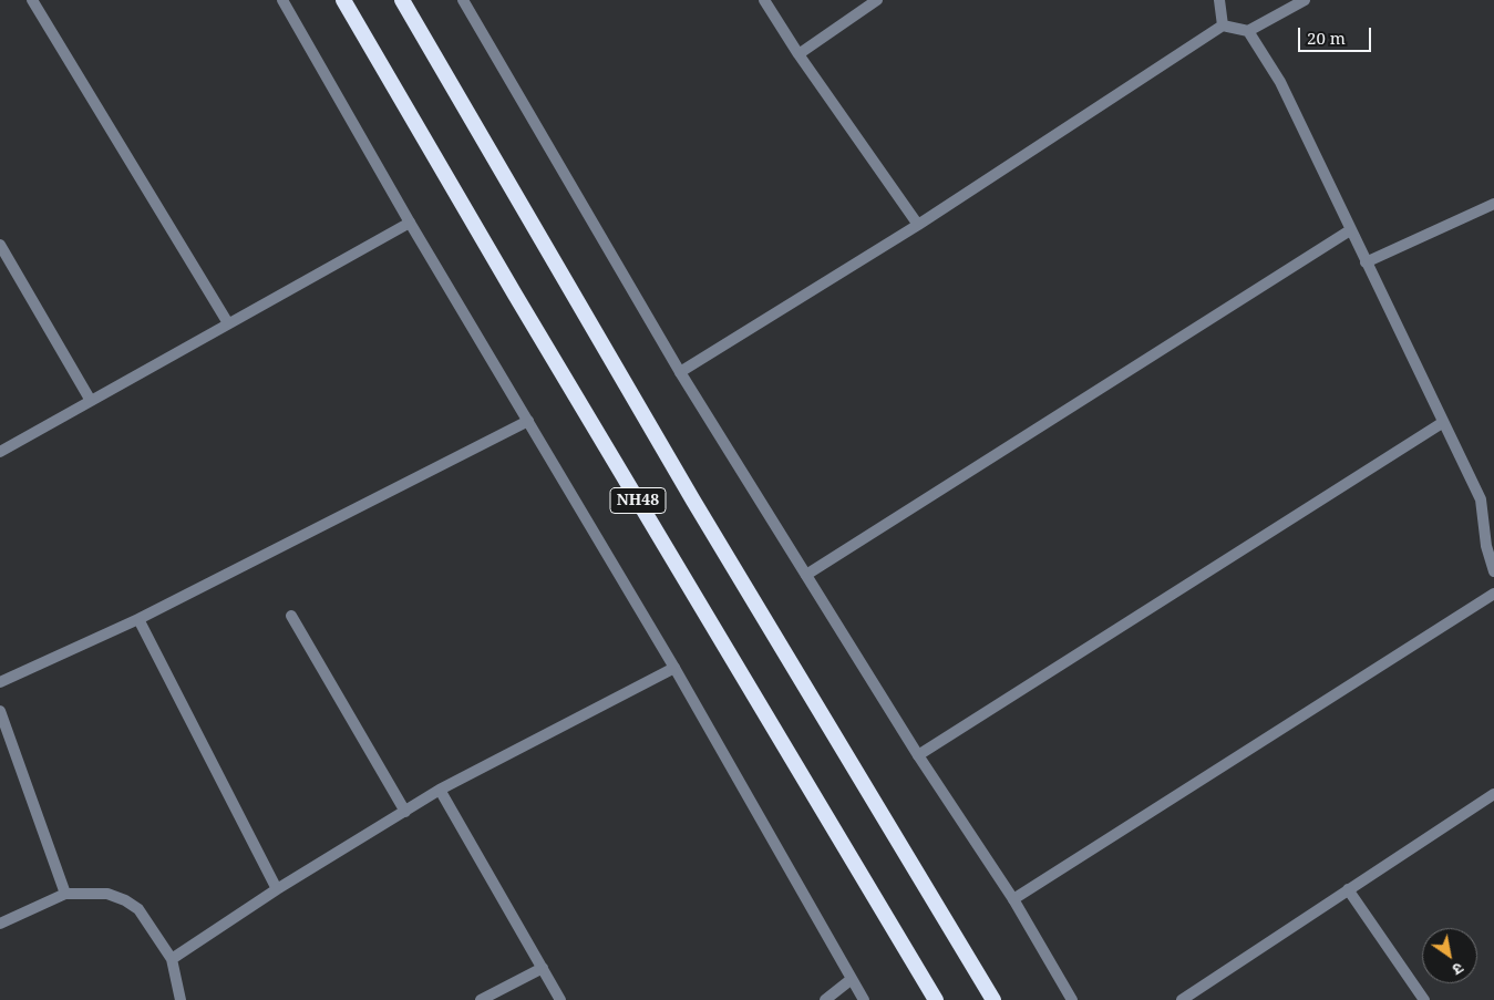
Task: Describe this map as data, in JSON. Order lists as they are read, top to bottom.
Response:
{
  "streets": {
    "highway": ["NH48"]
  },
  "scale_bar": "20 m",
  "north": "bottom right"
}
